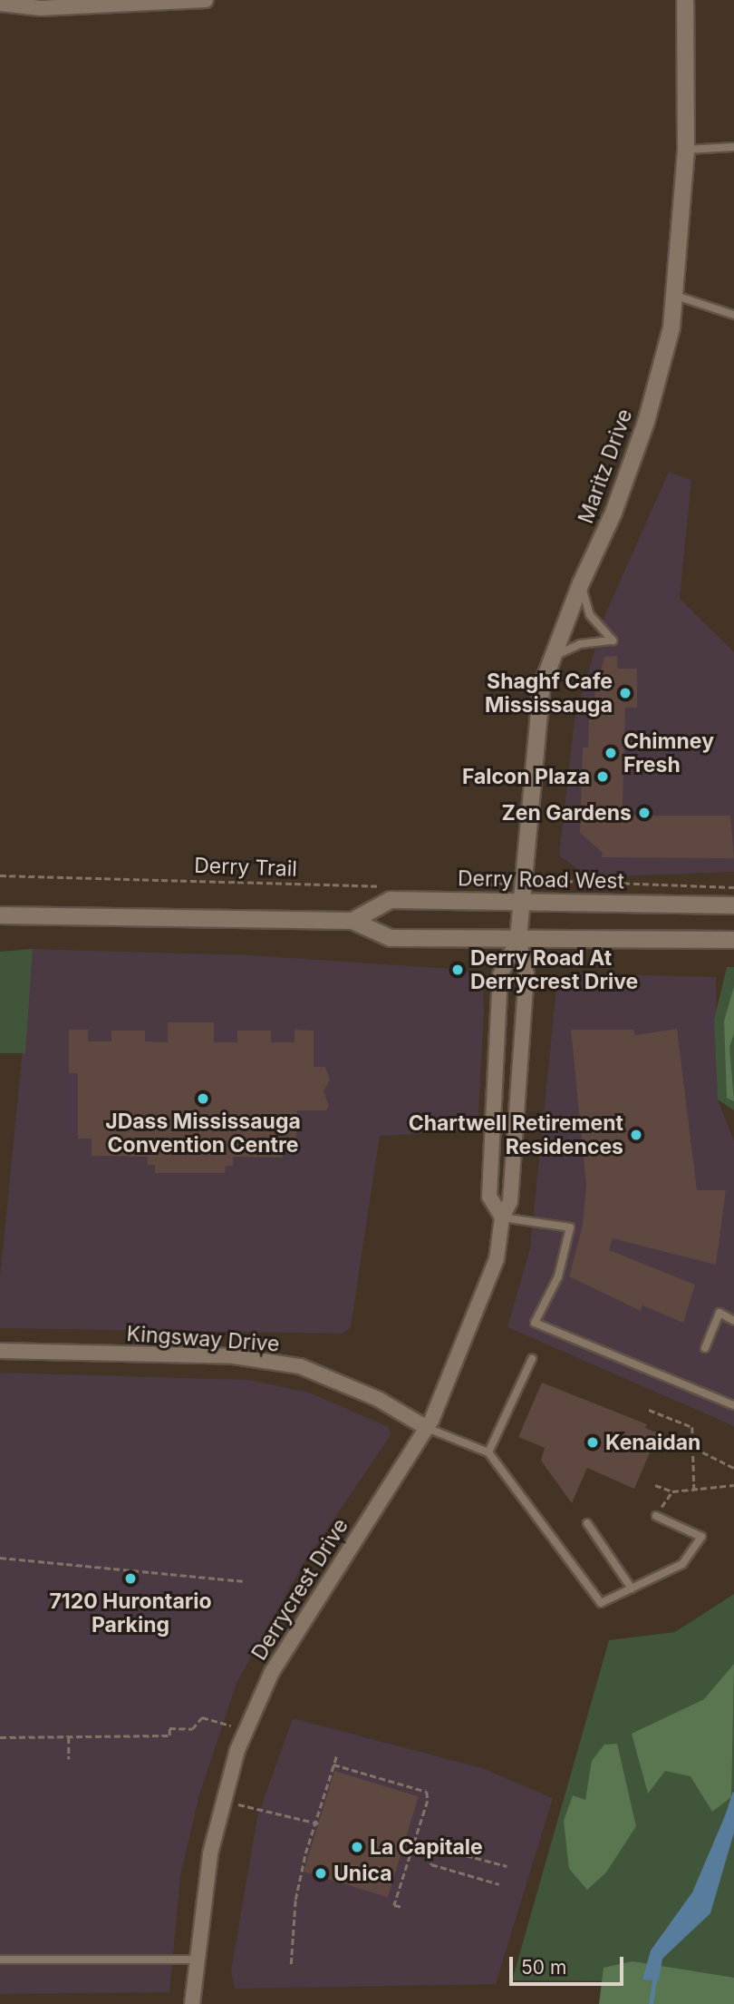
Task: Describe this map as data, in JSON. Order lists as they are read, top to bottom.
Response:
{
  "streets": {
    "main road": ["Maritz Drive", "Derry Road West"],
    "street": ["Kingsway Drive", "Derrycrest Drive"],
    "path": ["Derry Trail"]
  },
  "crossings": [
    ["Maritz Drive", "Derry Road West"],
    ["Maritz Drive", "Derrycrest Drive"],
    ["Derry Road West", "Derrycrest Drive"],
    ["Kingsway Drive", "Derrycrest Drive"]
  ],
  "places": [
    "Shaghf Cafe Mississauga",
    "Chimney Fresh",
    "Falcon Plaza",
    "Zen Gardens",
    "Derry Road At Derrycrest Drive",
    "JDass Mississauga Convention Centre",
    "Chartwell Retirement Residences",
    "Kenaidan",
    "7120 Hurontario Parking",
    "La Capitale",
    "Unica"
  ],
  "scale_bar": "50 m"
}
